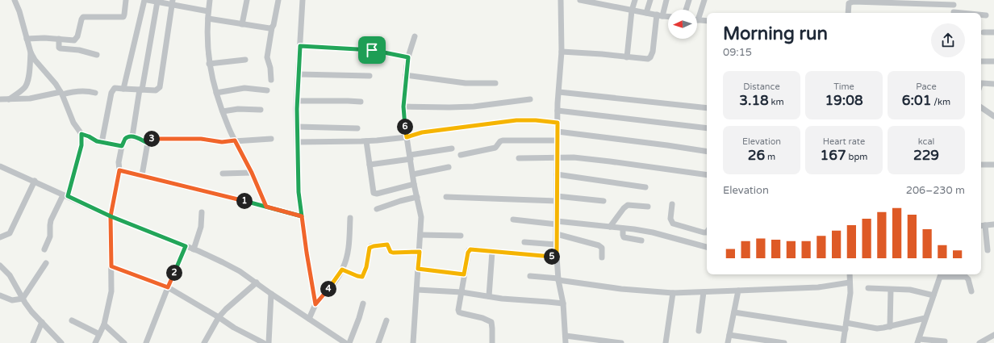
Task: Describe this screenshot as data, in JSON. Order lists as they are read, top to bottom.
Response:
{
  "north": "left",
  "page": {
    "heading": ["Morning run", "09:15"],
    "stats": [
      ["Distance", "3.18 km"],
      ["Time", "19:08"],
      ["Pace", "6:01 /km"],
      ["Elevation", "26 m"],
      ["Heart rate", "167 bpm"],
      ["kcal", "229"]
    ],
    "pins": [
      "6",
      "3",
      "1",
      "5",
      "2",
      "4"
    ],
    "chart": ["Elevation", "206–230 m"]
  }
}
